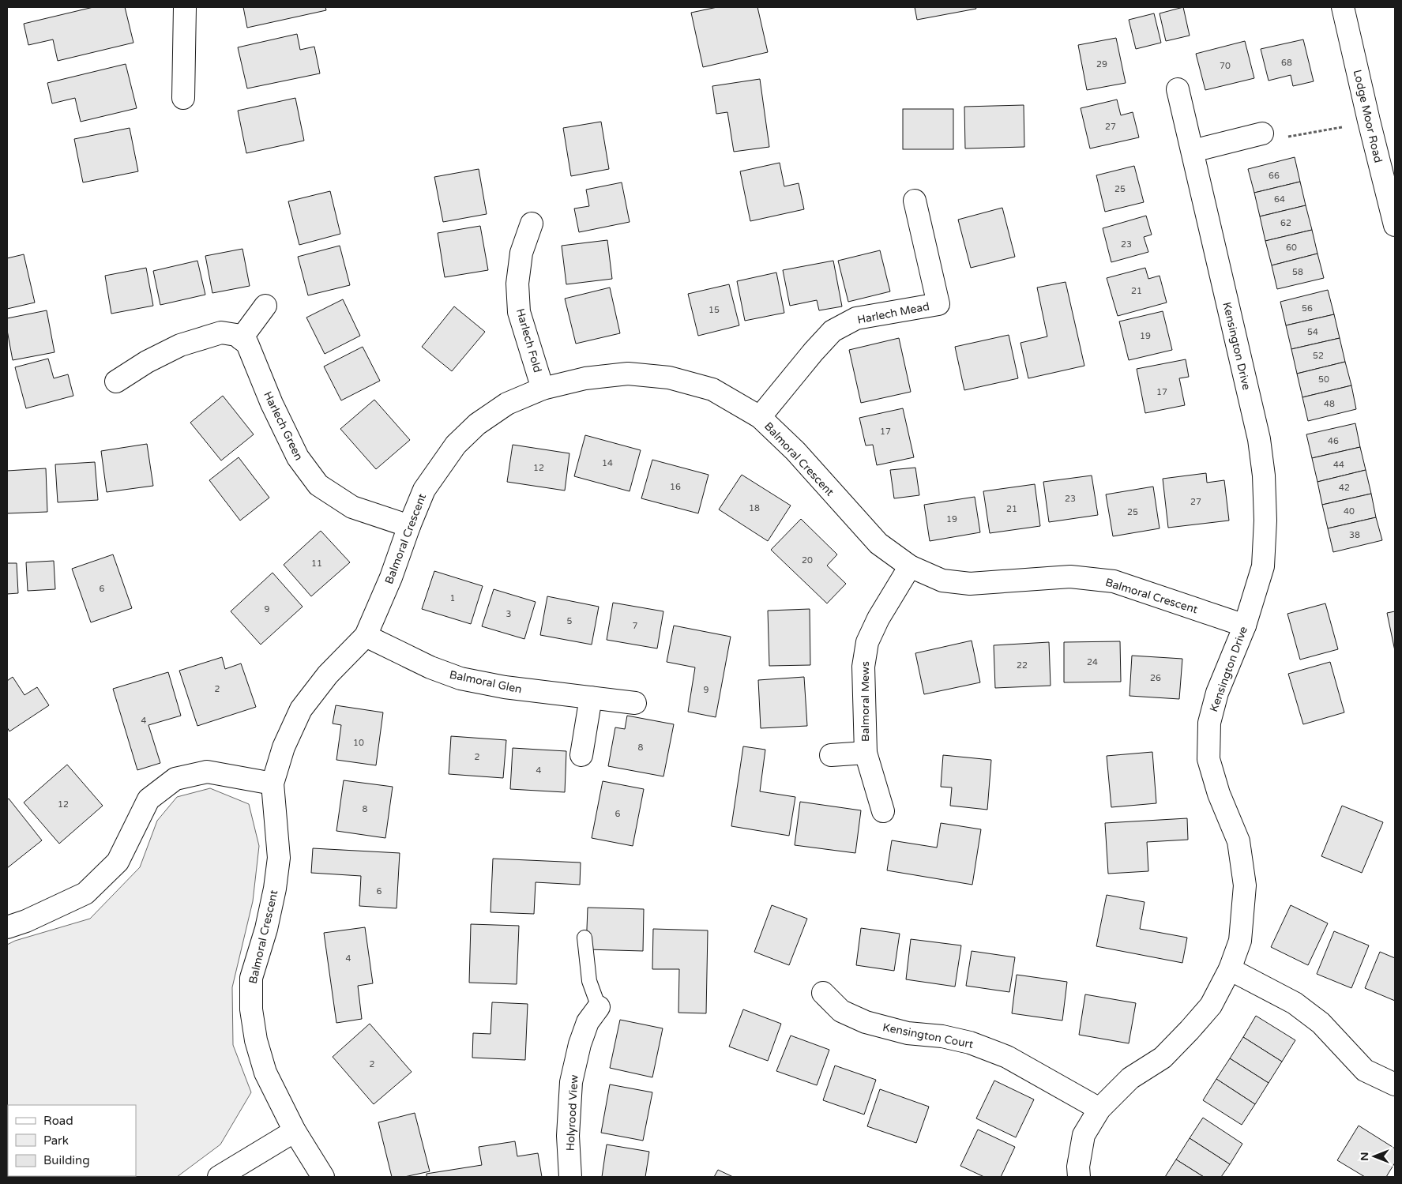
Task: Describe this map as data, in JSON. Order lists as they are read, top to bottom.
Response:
{
  "streets": {
    "street": [
      "Lodge Moor Road",
      "Harlech Mead",
      "Harlech Fold",
      "Kensington Drive",
      "Harlech Green",
      "Balmoral Crescent",
      "Balmoral Glen",
      "Balmoral Mews",
      "Kensington Court",
      "Holyrood View"
    ]
  },
  "crossings": [
    ["Harlech Mead", "Balmoral Crescent"],
    ["Harlech Fold", "Balmoral Crescent"],
    ["Kensington Drive", "Balmoral Crescent"],
    ["Kensington Drive", "Kensington Court"],
    ["Harlech Green", "Balmoral Crescent"],
    ["Balmoral Crescent", "Balmoral Glen"],
    ["Balmoral Crescent", "Balmoral Mews"]
  ],
  "house_numbers": [
    "68",
    "29",
    "70",
    "27",
    "66",
    "25",
    "64",
    "62",
    "23",
    "60",
    "58",
    "21",
    "56",
    "15",
    "54",
    "19",
    "52",
    "50",
    "17",
    "48",
    "17",
    "46",
    "14",
    "44",
    "12",
    "16",
    "42",
    "23",
    "27",
    "18",
    "21",
    "40",
    "25",
    "19",
    "38",
    "20",
    "11",
    "6",
    "1",
    "9",
    "3",
    "5",
    "7",
    "24",
    "22",
    "26",
    "2",
    "9",
    "4",
    "10",
    "8",
    "2",
    "4",
    "12",
    "8",
    "6",
    "6",
    "4",
    "2"
  ],
  "legend": ["Road", "Park", "Building"],
  "north": "left"
}
